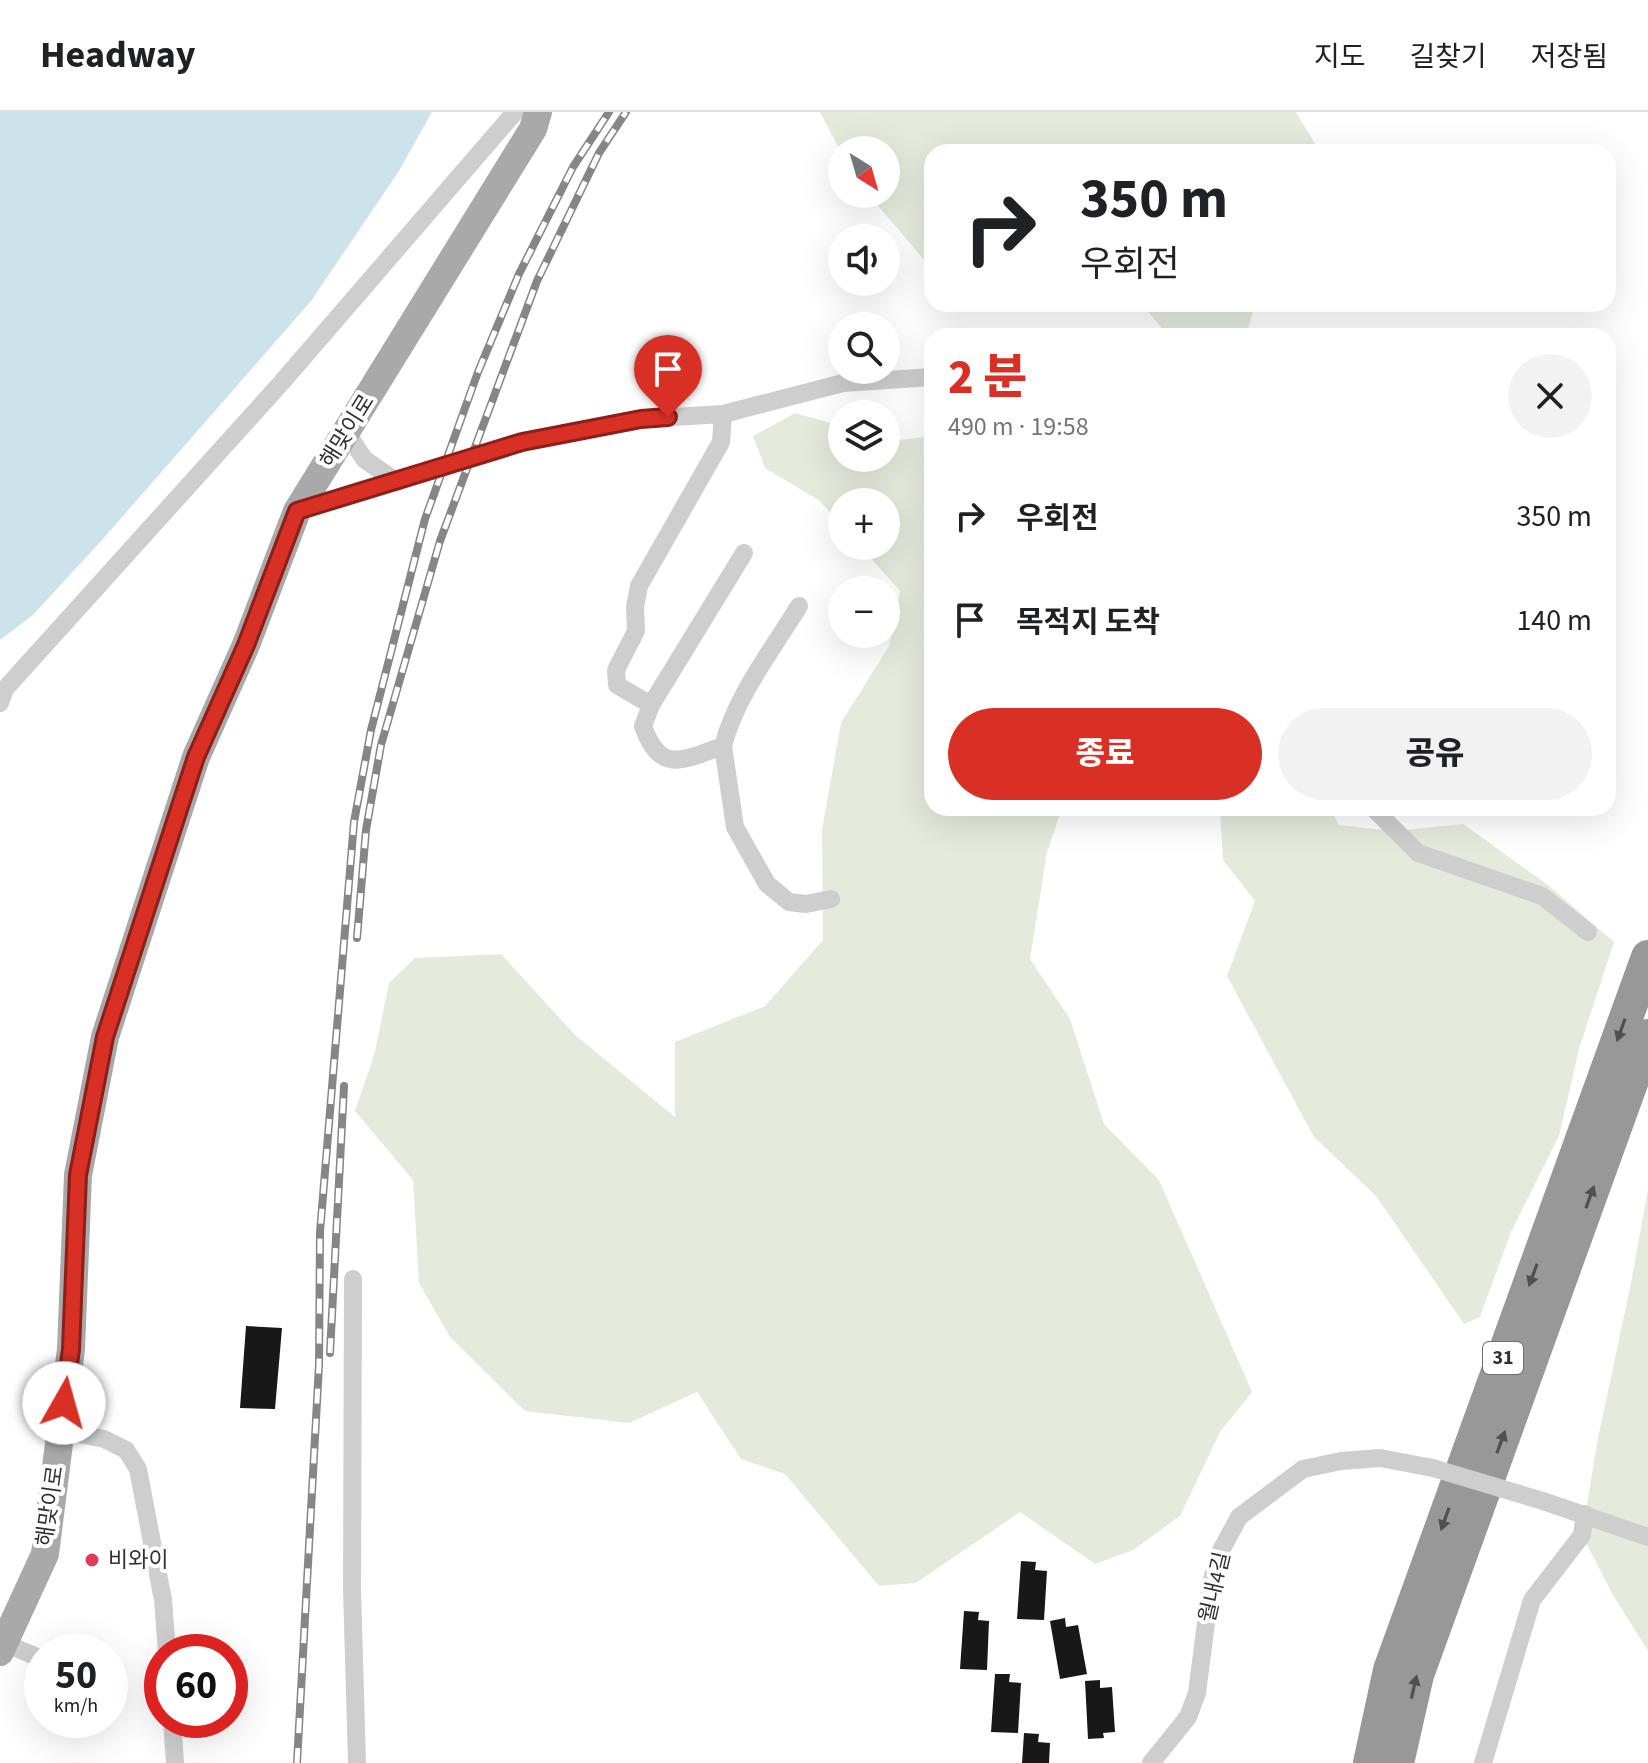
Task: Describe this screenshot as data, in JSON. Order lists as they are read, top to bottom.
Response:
{
  "streets": {
    "highway": ["31"],
    "main road": ["해맞이로"],
    "street": ["월내4길"]
  },
  "places": ["비와이"],
  "north": "bottom right",
  "page": {
    "header": "Headway",
    "nav": ["지도", "길찾기", "저장됨"],
    "map_buttons": ["+", "−"],
    "turn": ["350 m", "우회전"],
    "heading": ["2 분", "490 m · 19:58"],
    "list": [
      {
        "name": "우회전",
        "value": "350 m"
      },
      {
        "name": "목적지 도착",
        "value": "140 m"
      }
    ],
    "buttons": ["종료", "공유"],
    "speed": "50 km/h",
    "limit": "60"
  }
}
